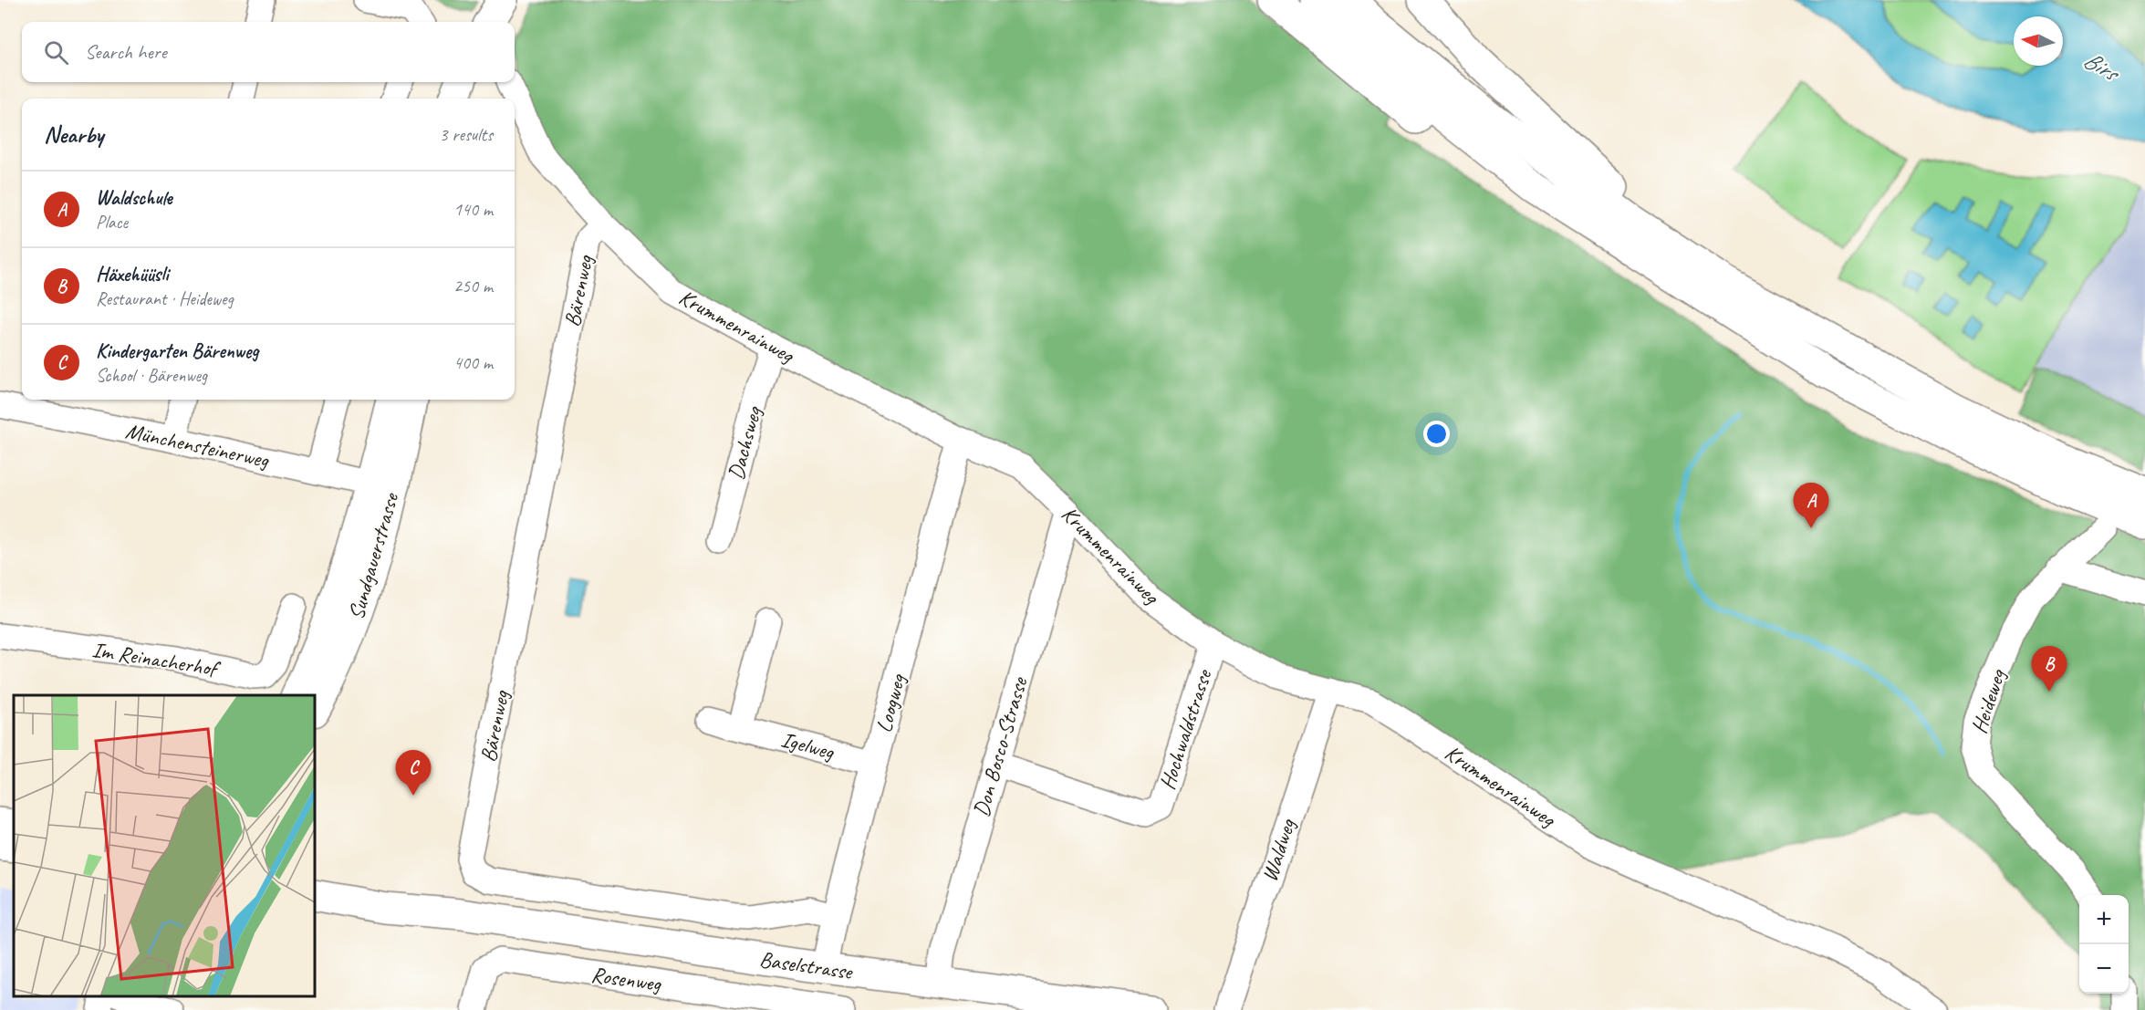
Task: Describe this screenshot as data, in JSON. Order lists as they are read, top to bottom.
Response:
{
  "streets": {
    "main road": ["Sundgauerstrasse", "Baselstrasse"],
    "street": [
      "Bärenweg",
      "Krummenrainweg",
      "Dachsweg",
      "Münchensteinerweg",
      "Im Reinacherhof",
      "Heideweg",
      "Loogweg",
      "Hochwaldstrasse",
      "Igelweg",
      "Don Bosco-Strasse",
      "Waldweg",
      "Rosenweg"
    ]
  },
  "crossings": [
    ["Bärenweg", "Krummenrainweg"],
    ["Bärenweg", "Loogweg"],
    ["Krummenrainweg", "Dachsweg"],
    ["Krummenrainweg", "Loogweg"],
    ["Krummenrainweg", "Hochwaldstrasse"],
    ["Krummenrainweg", "Don Bosco-Strasse"],
    ["Krummenrainweg", "Waldweg"],
    ["Münchensteinerweg", "Sundgauerstrasse"],
    ["Loogweg", "Igelweg"],
    ["Loogweg", "Baselstrasse"],
    ["Hochwaldstrasse", "Don Bosco-Strasse"],
    ["Don Bosco-Strasse", "Baselstrasse"]
  ],
  "water": ["Birs"],
  "north": "left",
  "page": {
    "search": "Search here",
    "heading": ["Nearby", "3 results"],
    "list": [
      {
        "mark": "A",
        "name": "Waldschule",
        "note": "Place",
        "value": "140 m"
      },
      {
        "mark": "B",
        "name": "Häxehüüsli",
        "note": "Restaurant · Heideweg",
        "value": "250 m"
      },
      {
        "mark": "C",
        "name": "Kindergarten Bärenweg",
        "note": "School · Bärenweg",
        "value": "400 m"
      }
    ],
    "pins": ["A", "B", "C"],
    "map_buttons": ["+", "−"]
  }
}
